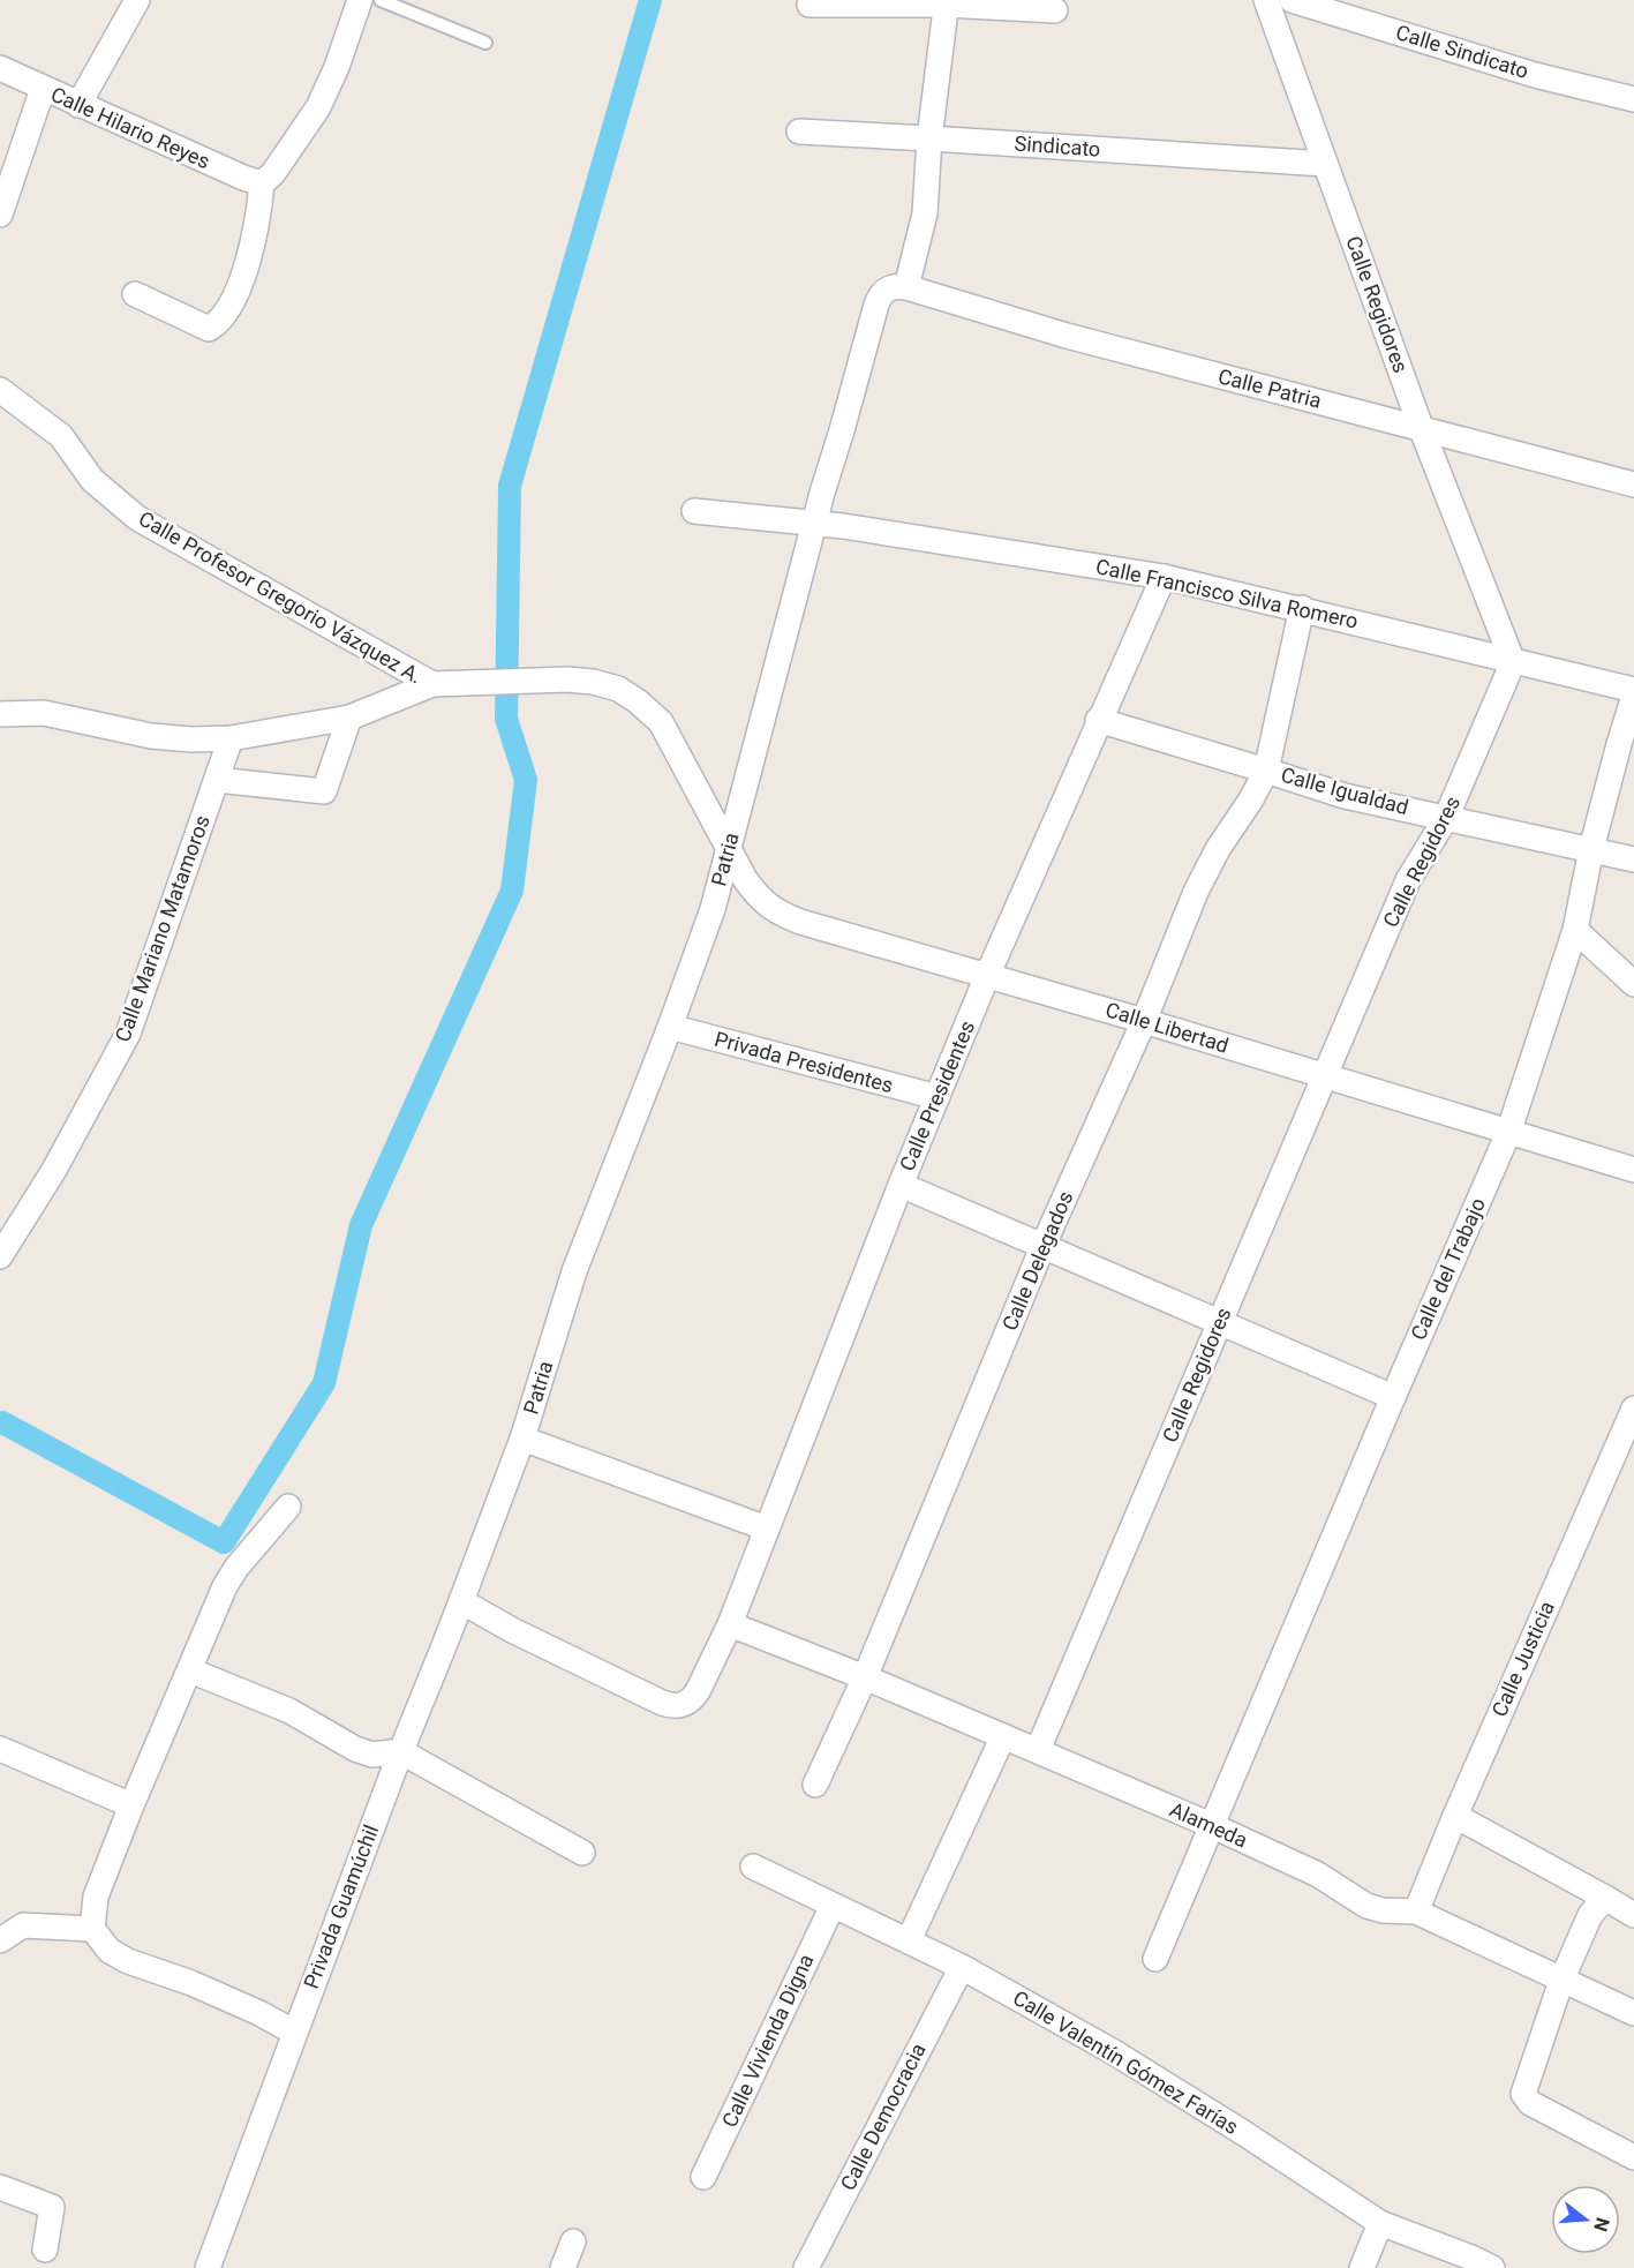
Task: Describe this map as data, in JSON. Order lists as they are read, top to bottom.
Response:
{
  "streets": {
    "street": [
      "Calle Sindicato",
      "Calle Hilario Reyes",
      "Sindicato",
      "Calle Regidores",
      "Calle Patria",
      "Calle Francisco Silva Romero",
      "Calle Profesor Gregorio Vázquez A.",
      "Calle Igualdad",
      "Patria",
      "Calle Mariano Matamoros",
      "Calle Libertad",
      "Privada Presidentes",
      "Calle Presidentes",
      "Calle Delegados",
      "Calle del Trabajo",
      "Calle Justicia",
      "Alameda",
      "Privada Guamúchil",
      "Calle Vivienda Digna",
      "Calle Valentín Gómez Farías",
      "Calle Democracia"
    ]
  },
  "crossings": [
    ["Sindicato", "Calle Regidores"],
    ["Calle Regidores", "Calle Patria"],
    ["Calle Regidores", "Calle Francisco Silva Romero"],
    ["Calle Regidores", "Calle Igualdad"],
    ["Calle Regidores", "Calle Libertad"],
    ["Calle Regidores", "Alameda"],
    ["Calle Patria", "Patria"],
    ["Calle Francisco Silva Romero", "Patria"],
    ["Calle Francisco Silva Romero", "Calle Presidentes"],
    ["Calle Profesor Gregorio Vázquez A.", "Patria"],
    ["Calle Profesor Gregorio Vázquez A.", "Calle Libertad"],
    ["Calle Igualdad", "Calle Delegados"],
    ["Calle Igualdad", "Calle del Trabajo"],
    ["Patria", "Calle Libertad"],
    ["Patria", "Privada Presidentes"],
    ["Patria", "Privada Guamúchil"],
    ["Calle Libertad", "Calle Presidentes"],
    ["Calle Libertad", "Calle Delegados"],
    ["Calle Libertad", "Calle del Trabajo"],
    ["Privada Presidentes", "Calle Presidentes"],
    ["Calle Presidentes", "Alameda"],
    ["Calle Delegados", "Alameda"],
    ["Calle del Trabajo", "Alameda"],
    ["Calle Justicia", "Alameda"],
    ["Calle Vivienda Digna", "Calle Valentín Gómez Farías"],
    ["Calle Valentín Gómez Farías", "Calle Democracia"]
  ],
  "north": "right"
}
